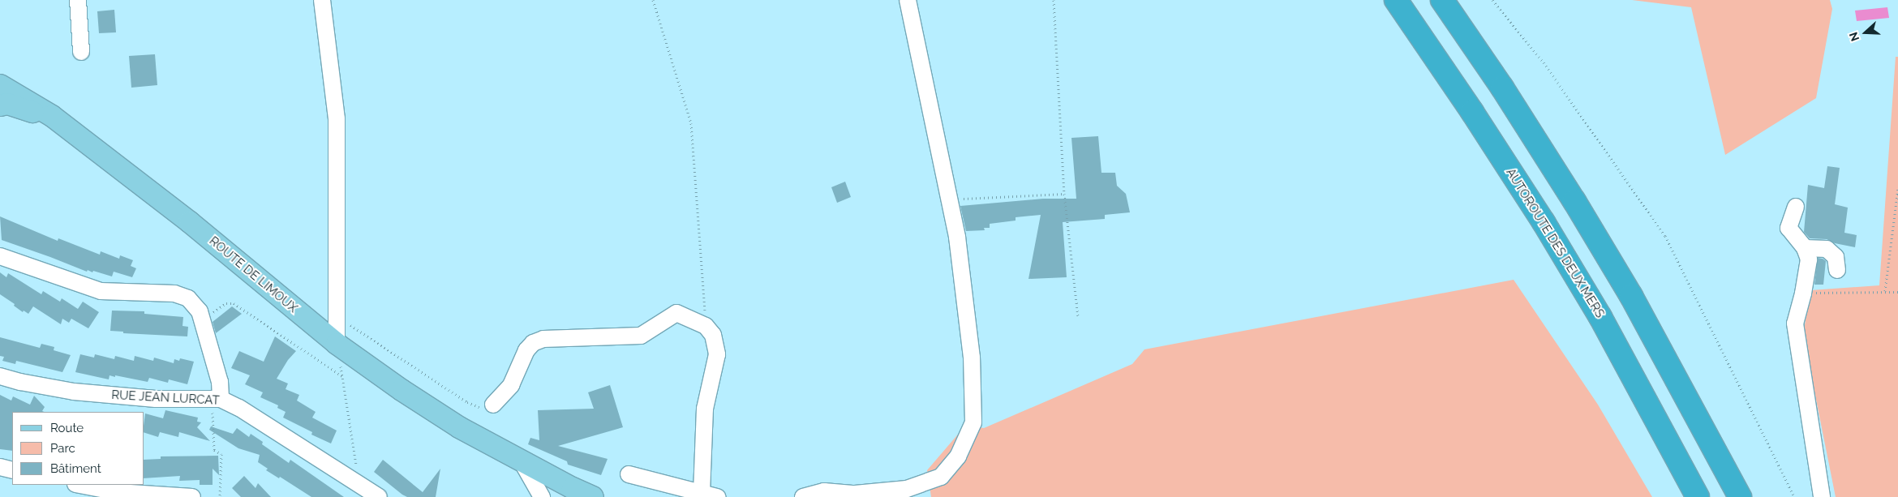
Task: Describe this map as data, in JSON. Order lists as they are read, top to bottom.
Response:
{
  "streets": {
    "highway": ["AUTOROUTE DES DEUX MERS"],
    "main road": ["ROUTE DE LIMOUX"],
    "street": ["RUE JEAN LURCAT"]
  },
  "legend": ["Route", "Parc", "Bâtiment"],
  "north": "left"
}
